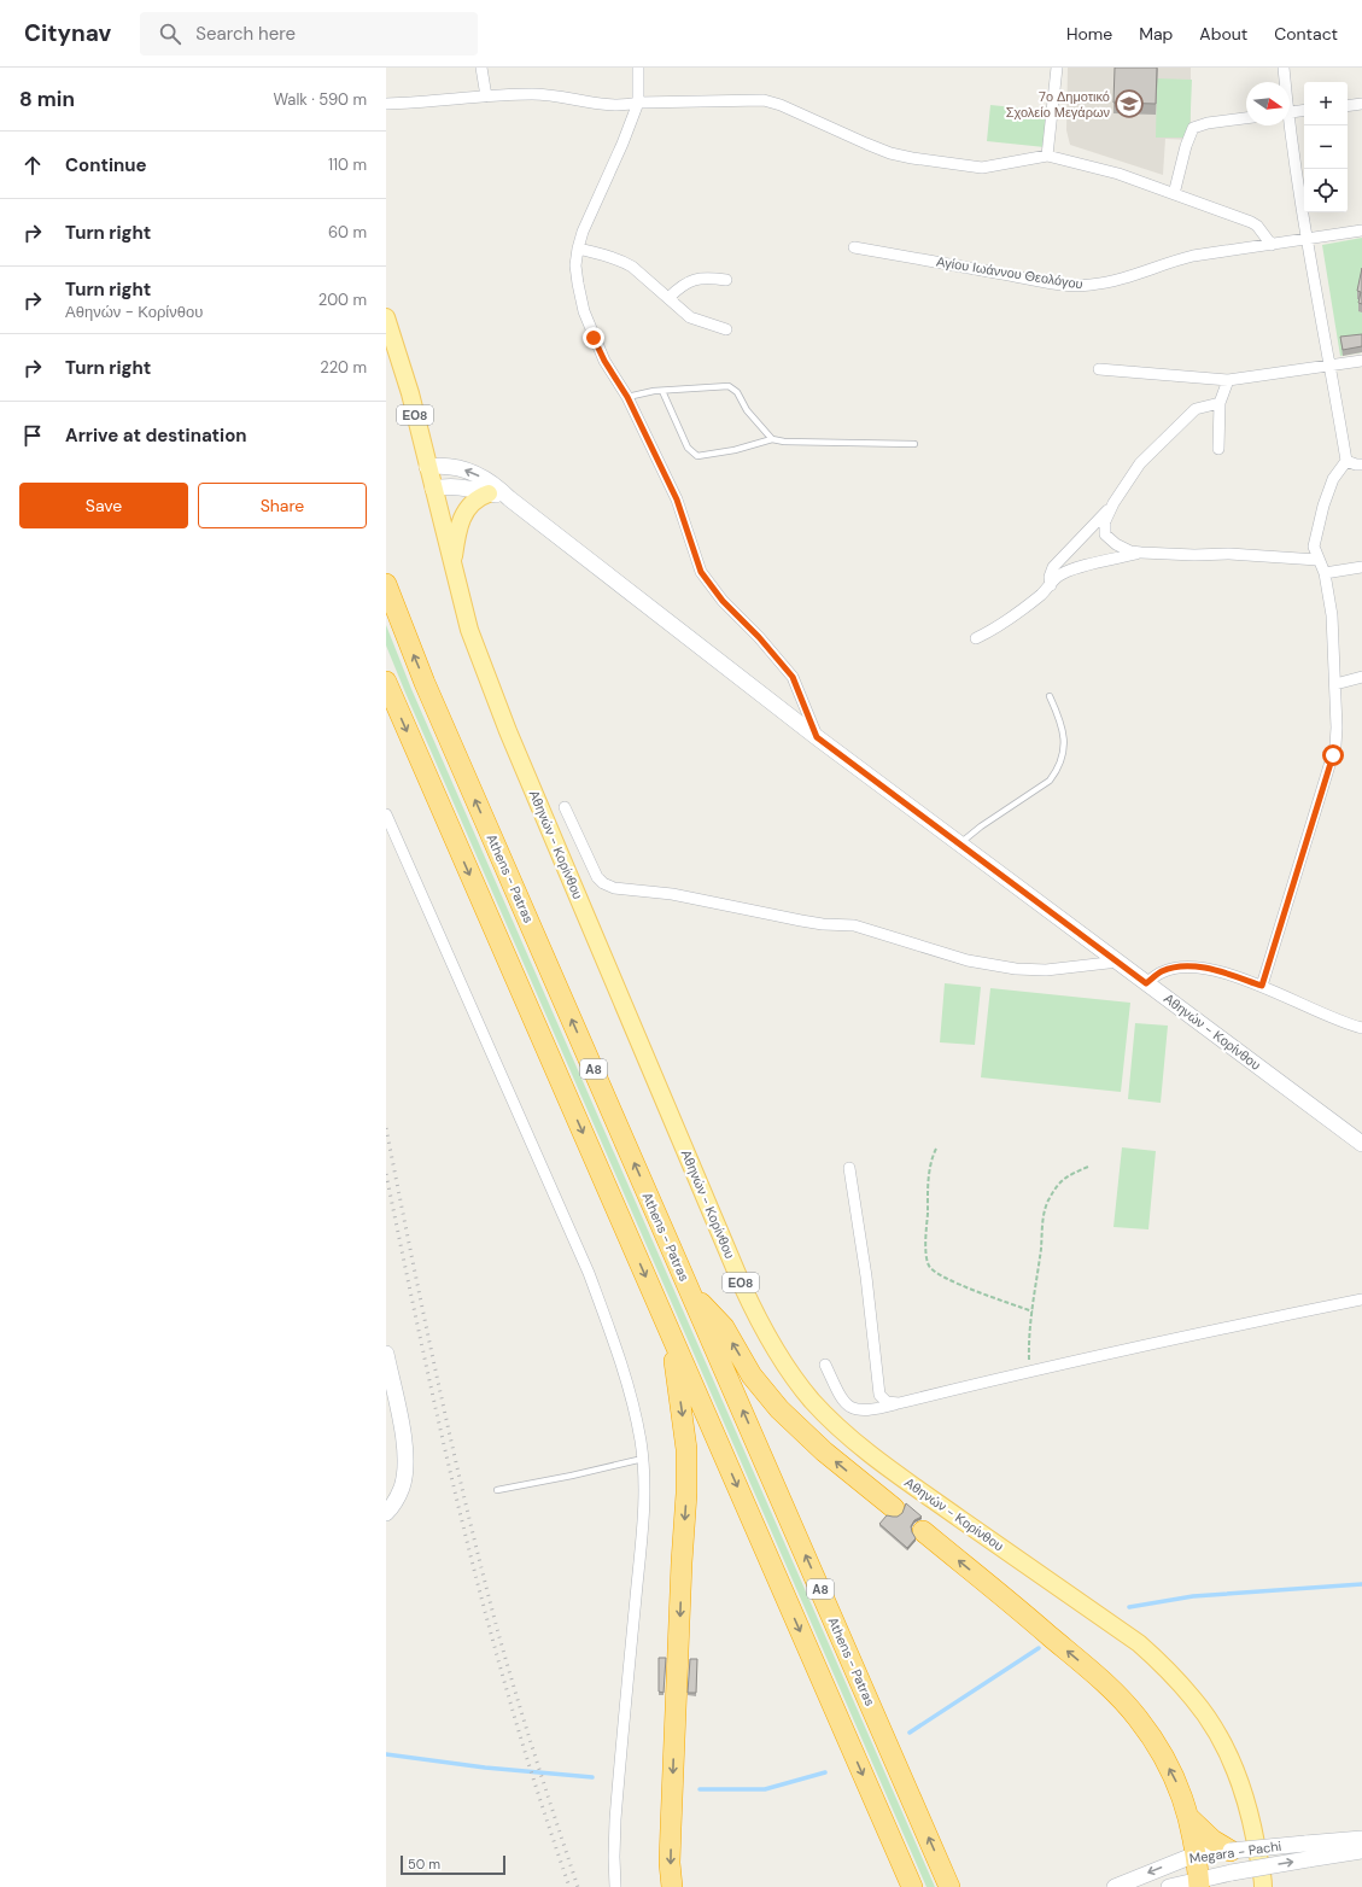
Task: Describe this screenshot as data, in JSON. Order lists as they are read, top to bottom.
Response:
{
  "streets": {
    "highway": ["Athens - Patras", "Α8"],
    "main road": ["ΕΟ8", "Αθηνών - Κορίνθου", "Megara - Pachi"],
    "street": ["Αγίου Ιωάννου Θεολόγου"]
  },
  "places": {
    "school or university": ["7ο Δημοτικό Σχολείο Μεγάρων"]
  },
  "scale_bar": "50 m",
  "north": "right",
  "page": {
    "header": "Citynav",
    "search": "Search here",
    "nav": [
      "Home",
      "Map",
      "About",
      "Contact"
    ],
    "heading": ["8 min", "Walk · 590 m"],
    "map_buttons": ["+", "−"],
    "list": [
      ["Continue", "110 m"],
      ["Turn right", "60 m"],
      ["Turn right", "Αθηνών - Κορίνθου", "200 m"],
      ["Turn right", "220 m"],
      "Arrive at destination"
    ],
    "buttons": ["Save", "Share"],
    "scale": "50 m"
  }
}
